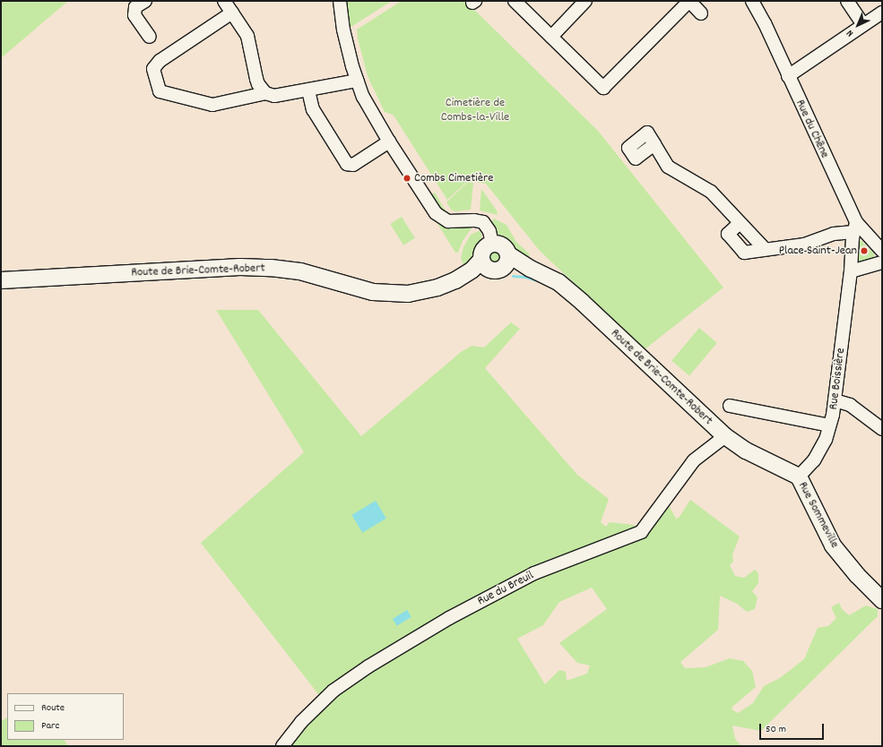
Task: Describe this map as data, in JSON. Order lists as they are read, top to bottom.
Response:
{
  "streets": {
    "main road": ["Route de Brie-Comte-Robert", "Rue Sommeville"],
    "street": ["Rue du Chêne", "Rue Boissière", "Rue du Breuil"]
  },
  "crossings": [
    ["Rue du Chêne", "Rue Boissière"],
    ["Route de Brie-Comte-Robert", "Rue Boissière"],
    ["Route de Brie-Comte-Robert", "Rue Sommeville"],
    ["Route de Brie-Comte-Robert", "Rue du Breuil"],
    ["Rue Boissière", "Rue Sommeville"]
  ],
  "parks": ["Cimetière de Combs-la-Ville"],
  "places": ["Combs Cimetière", "Place Saint-Jean"],
  "legend": ["Route", "Parc"],
  "scale_bar": "50 m",
  "north": "bottom left"
}
